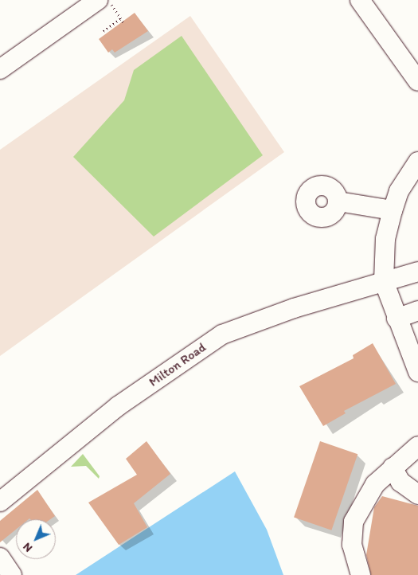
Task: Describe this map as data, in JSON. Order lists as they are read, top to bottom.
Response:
{
  "streets": {
    "street": ["Milton Road"]
  },
  "north": "bottom left"
}
